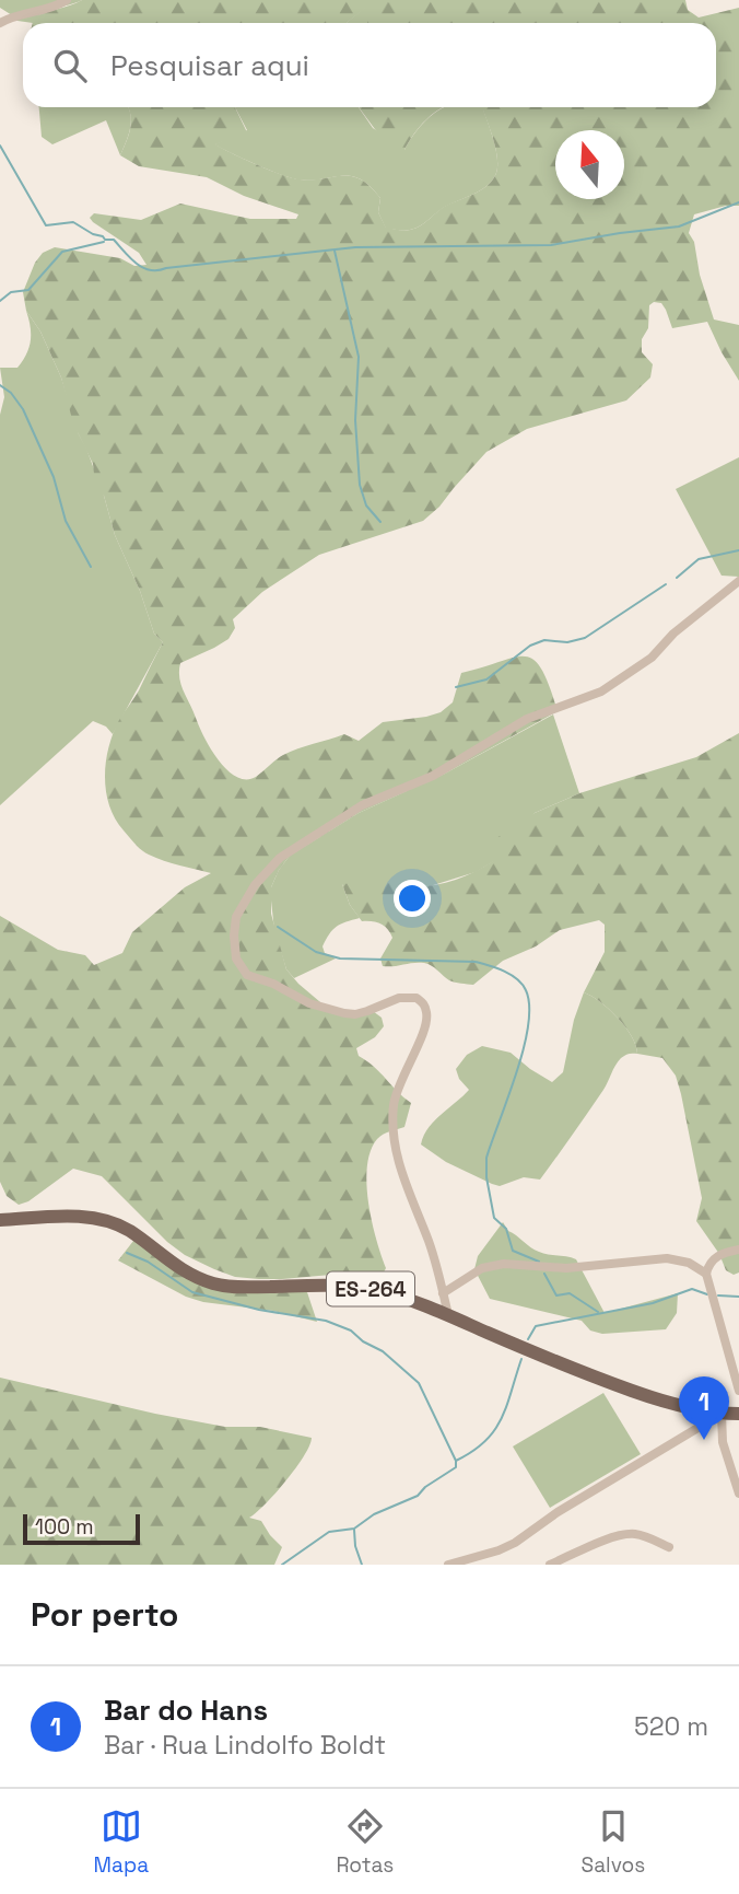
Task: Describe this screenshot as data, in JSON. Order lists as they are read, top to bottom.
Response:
{
  "streets": {
    "main road": ["ES-264"]
  },
  "scale_bar": "100 m",
  "north": "top",
  "page": {
    "search": "Pesquisar aqui",
    "pins": "1",
    "scale": "100 m",
    "heading": "Por perto",
    "list": [
      {
        "mark": "1",
        "name": "Bar do Hans",
        "note": "Bar · Rua Lindolfo Boldt",
        "value": "520 m"
      }
    ],
    "nav": ["Mapa", "Rotas", "Salvos"]
  }
}
